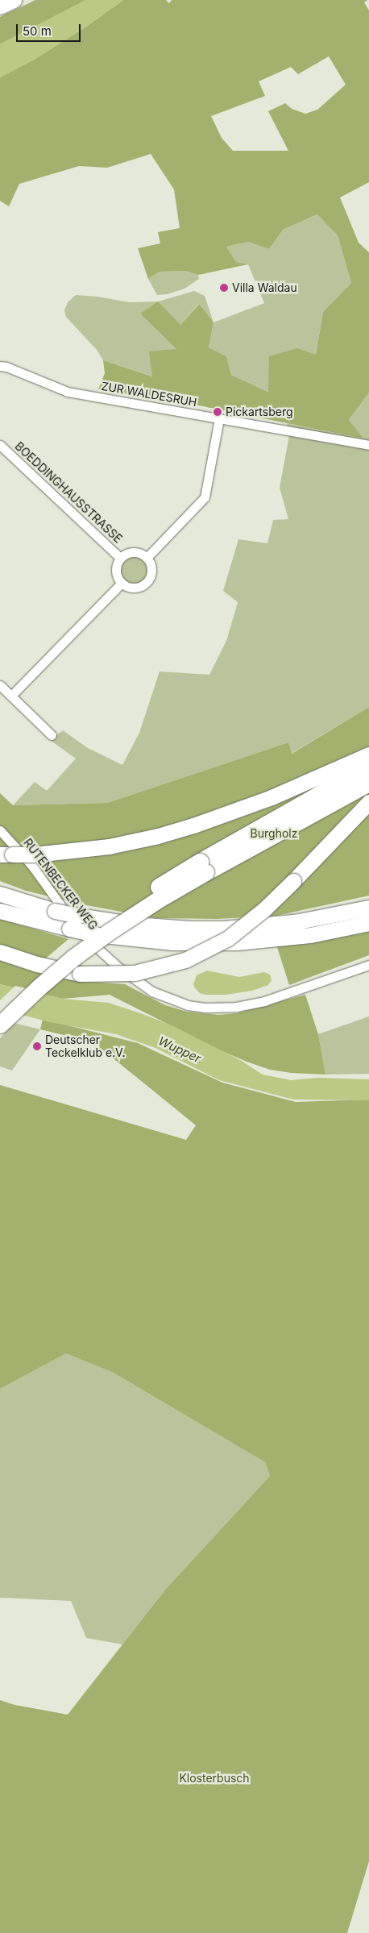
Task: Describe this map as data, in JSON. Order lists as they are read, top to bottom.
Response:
{
  "streets": {
    "street": ["ZUR WALDESRUH", "BOEDDINGHAUSSTRASSE", "RUTENBECKER WEG"]
  },
  "water": ["Wupper"],
  "parks": ["Burgholz", "Klosterbusch"],
  "places": ["Villa Waldau", "Pickartsberg", "Deutscher Teckelklub e.V."],
  "scale_bar": "50 m"
}
